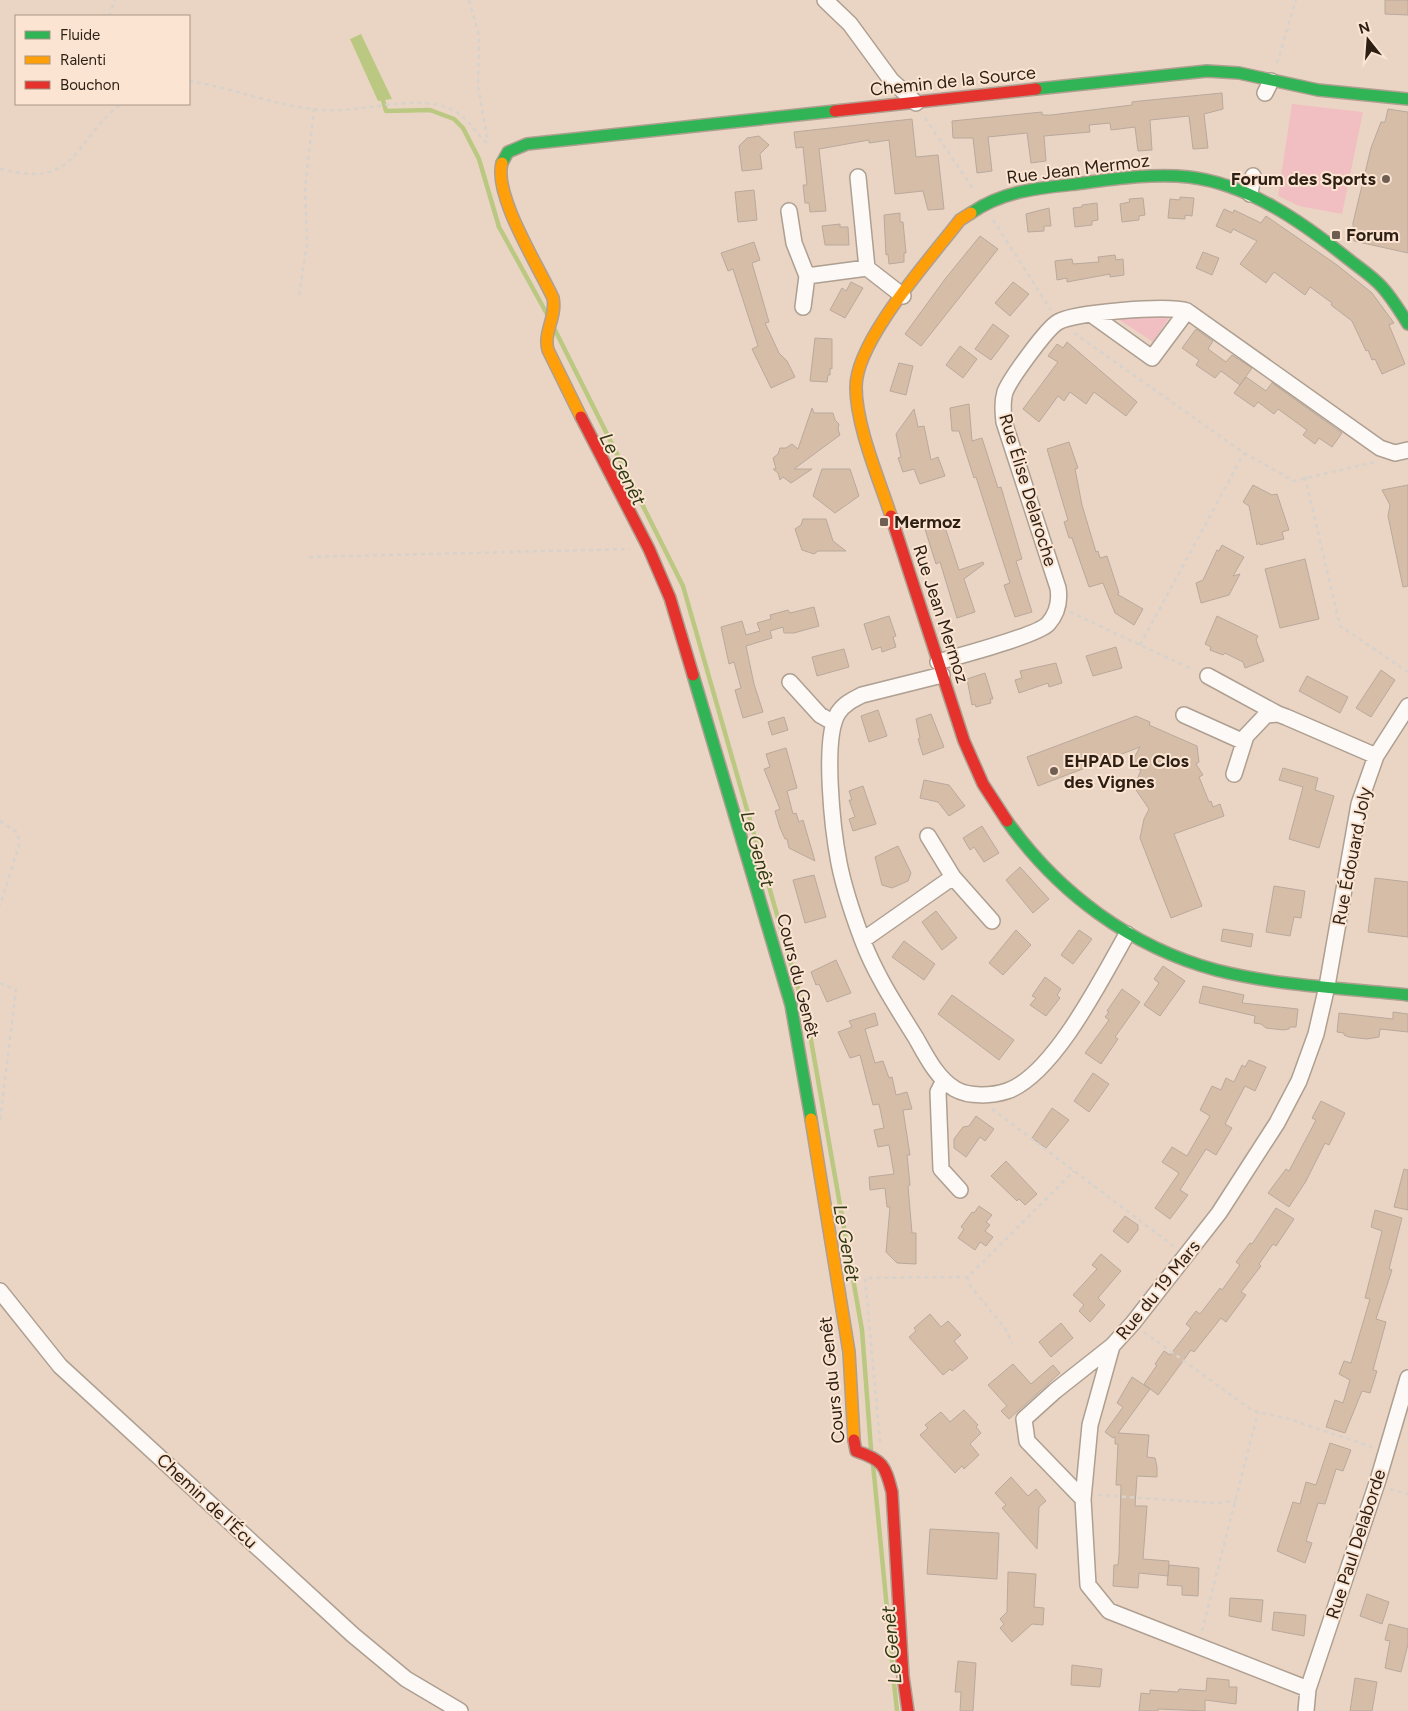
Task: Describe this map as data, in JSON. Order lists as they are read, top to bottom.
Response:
{
  "streets": {
    "street": [
      "Chemin de la Source",
      "Rue Jean Mermoz",
      "Rue Élise Delaroche",
      "Rue Édouard Joly",
      "Cours du Genêt",
      "Rue du 19 Mars",
      "Chemin de l'Écu",
      "Rue Paul Delaborde"
    ]
  },
  "crossings": [
    ["Chemin de la Source", "Cours du Genêt"],
    ["Rue Jean Mermoz", "Rue Édouard Joly"],
    ["Rue Jean Mermoz", "Rue du 19 Mars"],
    ["Rue Édouard Joly", "Rue du 19 Mars"],
    ["Rue du 19 Mars", "Rue Paul Delaborde"]
  ],
  "water": ["Le Genêt"],
  "places": {
    "other": ["Forum des Sports", "EHPAD Le Clos des Vignes"],
    "transit": ["Forum", "Mermoz"]
  },
  "legend": ["Fluide", "Ralenti", "Bouchon"],
  "north": "top"
}
